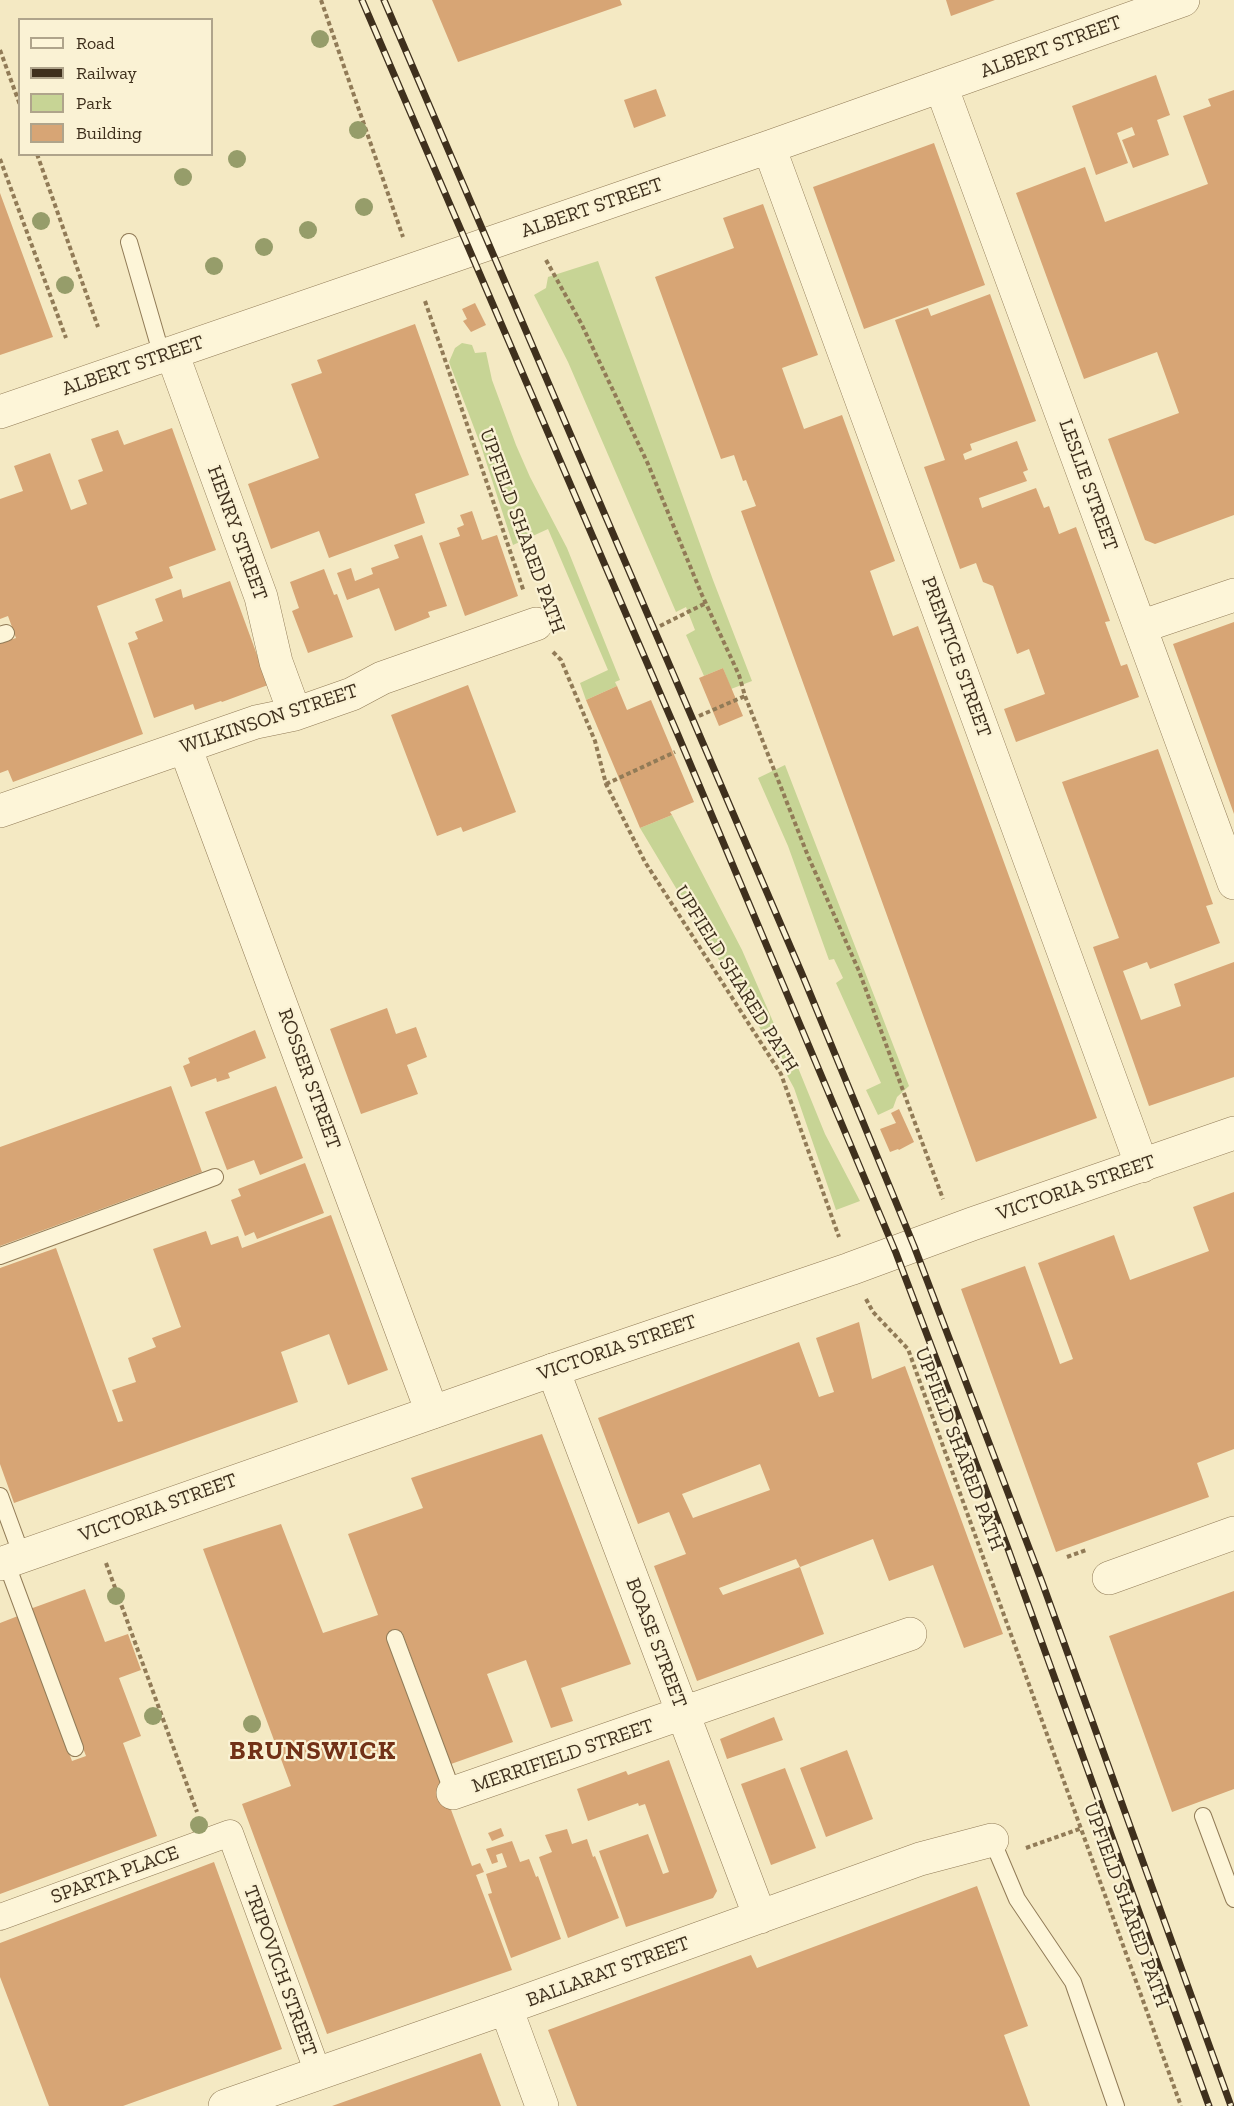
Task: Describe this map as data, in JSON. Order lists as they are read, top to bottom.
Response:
{
  "streets": {
    "street": [
      "ALBERT STREET",
      "LESLIE STREET",
      "HENRY STREET",
      "PRENTICE STREET",
      "WILKINSON STREET",
      "ROSSER STREET",
      "VICTORIA STREET",
      "BOASE STREET",
      "MERRIFIELD STREET",
      "SPARTA PLACE",
      "TRIPOVICH STREET",
      "BALLARAT STREET"
    ],
    "path": ["UPFIELD SHARED PATH"]
  },
  "crossings": [
    ["ALBERT STREET", "LESLIE STREET"],
    ["ALBERT STREET", "UPFIELD SHARED PATH"],
    ["ALBERT STREET", "HENRY STREET"],
    ["ALBERT STREET", "PRENTICE STREET"],
    ["UPFIELD SHARED PATH", "WILKINSON STREET"],
    ["UPFIELD SHARED PATH", "VICTORIA STREET"],
    ["HENRY STREET", "WILKINSON STREET"],
    ["PRENTICE STREET", "VICTORIA STREET"],
    ["WILKINSON STREET", "ROSSER STREET"],
    ["ROSSER STREET", "VICTORIA STREET"],
    ["VICTORIA STREET", "BOASE STREET"],
    ["BOASE STREET", "MERRIFIELD STREET"],
    ["BOASE STREET", "BALLARAT STREET"],
    ["SPARTA PLACE", "TRIPOVICH STREET"],
    ["TRIPOVICH STREET", "BALLARAT STREET"]
  ],
  "districts": ["BRUNSWICK"],
  "legend": [
    "Road",
    "Railway",
    "Park",
    "Building"
  ]
}
